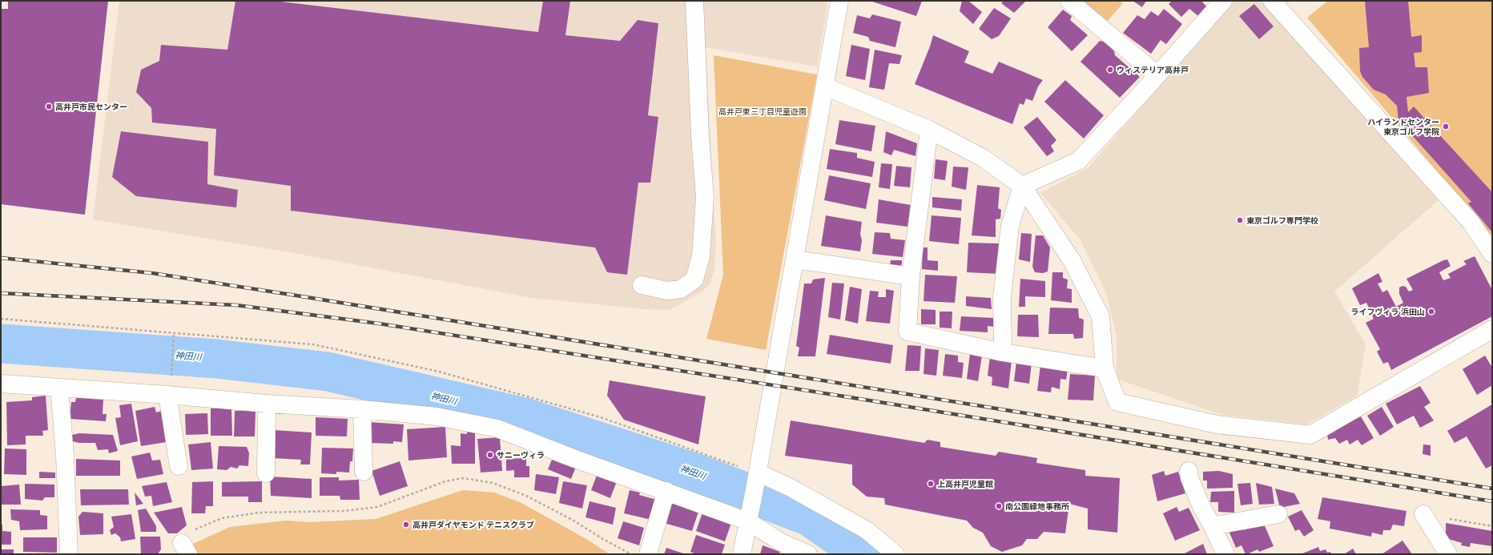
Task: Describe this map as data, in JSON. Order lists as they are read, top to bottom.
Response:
{
  "water": ["神田川"],
  "parks": ["高井戸東三丁目児童遊園"],
  "places": [
    "ウィステリア高井戸",
    "高井戸市民センター",
    "ハイランドセンター 東京ゴルフ学院",
    "東京ゴルフ専門学校",
    "ライフヴィラ 浜田山",
    "サニーヴィラ",
    "上高井戸児童館",
    "南公園緑地事務所",
    "高井戸ダイヤモンド テニスクラブ"
  ]
}
